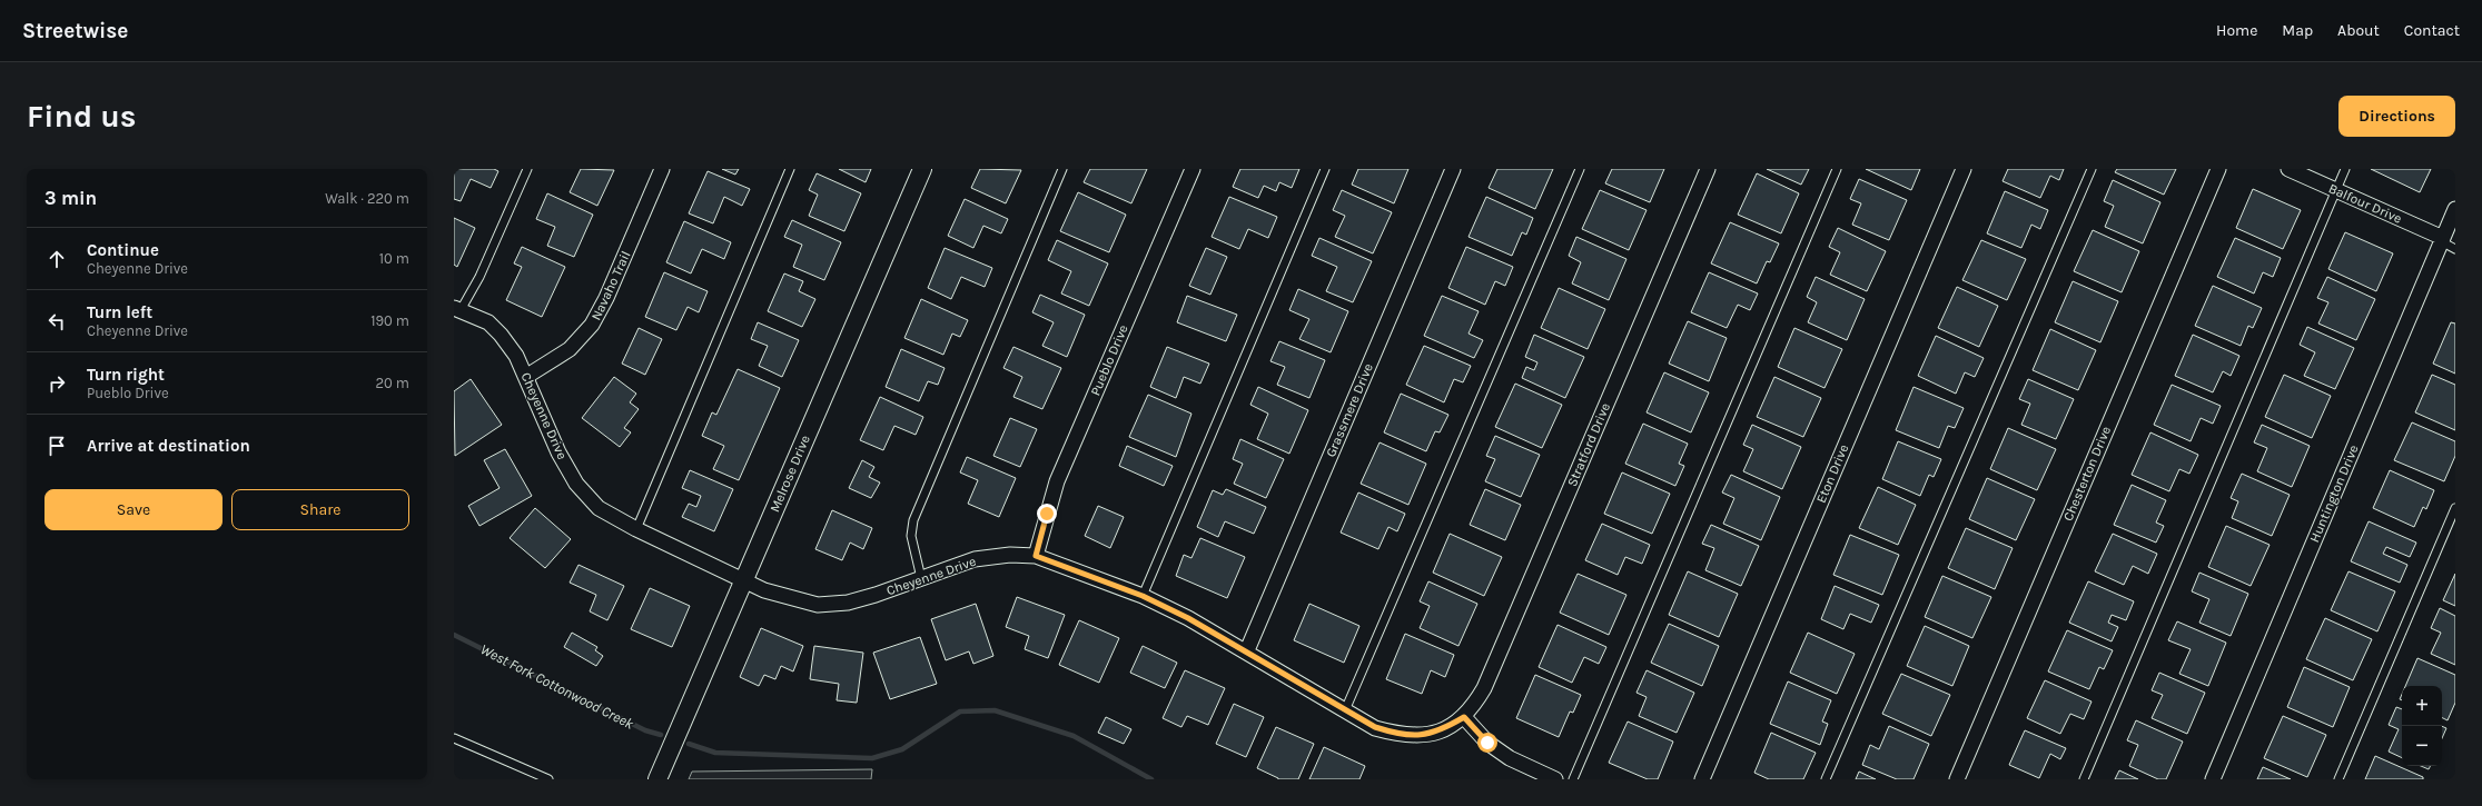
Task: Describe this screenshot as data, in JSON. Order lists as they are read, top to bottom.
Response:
{
  "streets": {
    "street": [
      "Balfour Drive",
      "Navaho Trail",
      "Pueblo Drive",
      "Grassmere Drive",
      "Cheyenne Drive",
      "Stratford Drive",
      "Melrose Drive",
      "Eton Drive",
      "Chesterton Drive",
      "Huntington Drive"
    ]
  },
  "crossings": [
    ["Balfour Drive", "Huntington Drive"],
    ["Navaho Trail", "Cheyenne Drive"],
    ["Pueblo Drive", "Cheyenne Drive"],
    ["Grassmere Drive", "Cheyenne Drive"],
    ["Cheyenne Drive", "Stratford Drive"],
    ["Cheyenne Drive", "Melrose Drive"]
  ],
  "water": ["West Fork Cottonwood Creek"],
  "page": {
    "header": "Streetwise",
    "nav": [
      "Home",
      "Map",
      "About",
      "Contact"
    ],
    "buttons": [
      "Directions",
      ["Save", "Share"]
    ],
    "title": "Find us",
    "heading": ["3 min", "Walk · 220 m"],
    "list": [
      ["Continue", "Cheyenne Drive", "10 m"],
      ["Turn left", "Cheyenne Drive", "190 m"],
      ["Turn right", "Pueblo Drive", "20 m"],
      "Arrive at destination"
    ],
    "map_buttons": ["+", "−"]
  }
}
